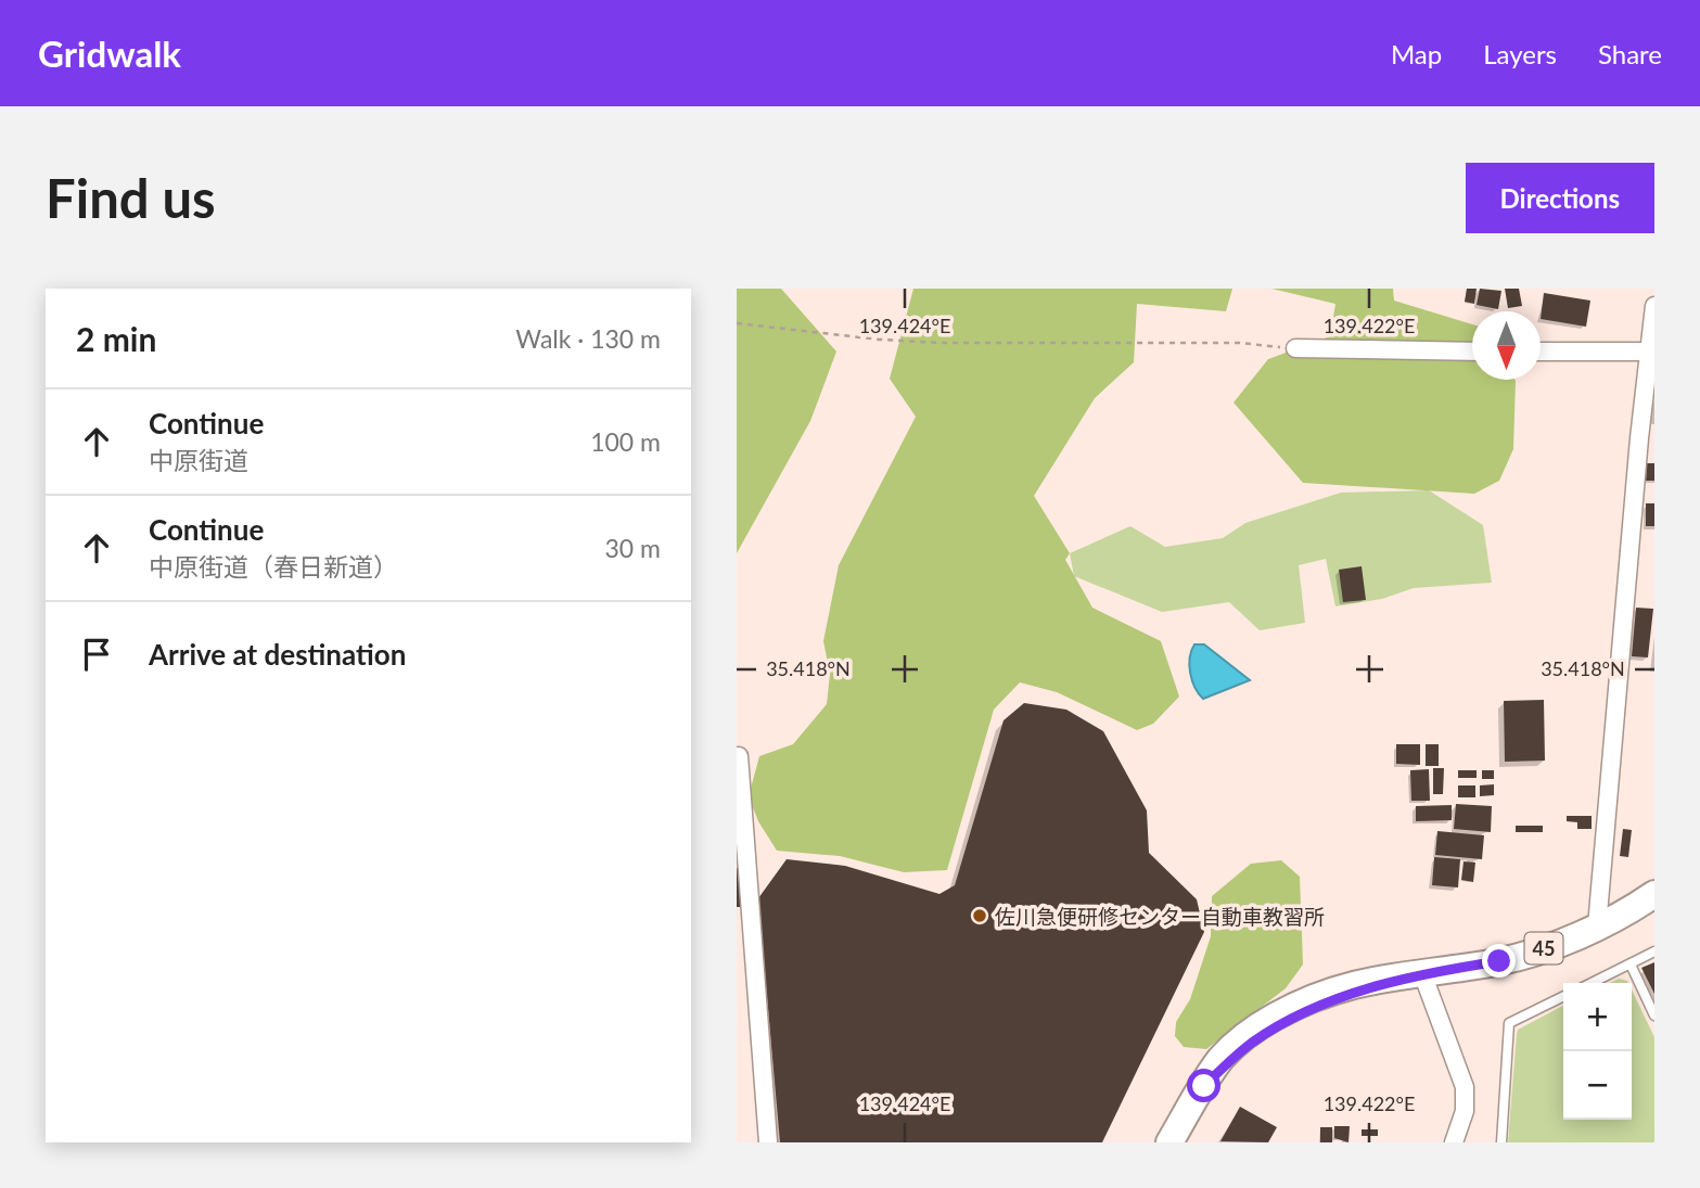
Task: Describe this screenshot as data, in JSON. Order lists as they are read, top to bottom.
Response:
{
  "streets": {
    "main road": ["45"]
  },
  "places": ["佐川急便研修センター自動車教習所"],
  "north": "bottom",
  "page": {
    "header": "Gridwalk",
    "nav": ["Map", "Layers", "Share"],
    "buttons": "Directions",
    "title": "Find us",
    "heading": ["2 min", "Walk · 130 m"],
    "list": [
      ["Continue", "中原街道", "100 m"],
      ["Continue", "中原街道（春日新道）", "30 m"],
      "Arrive at destination"
    ],
    "map_buttons": ["+", "−"]
  },
  "coordinates": ["139.424°E", "139.422°E", "35.418°N"]
}
